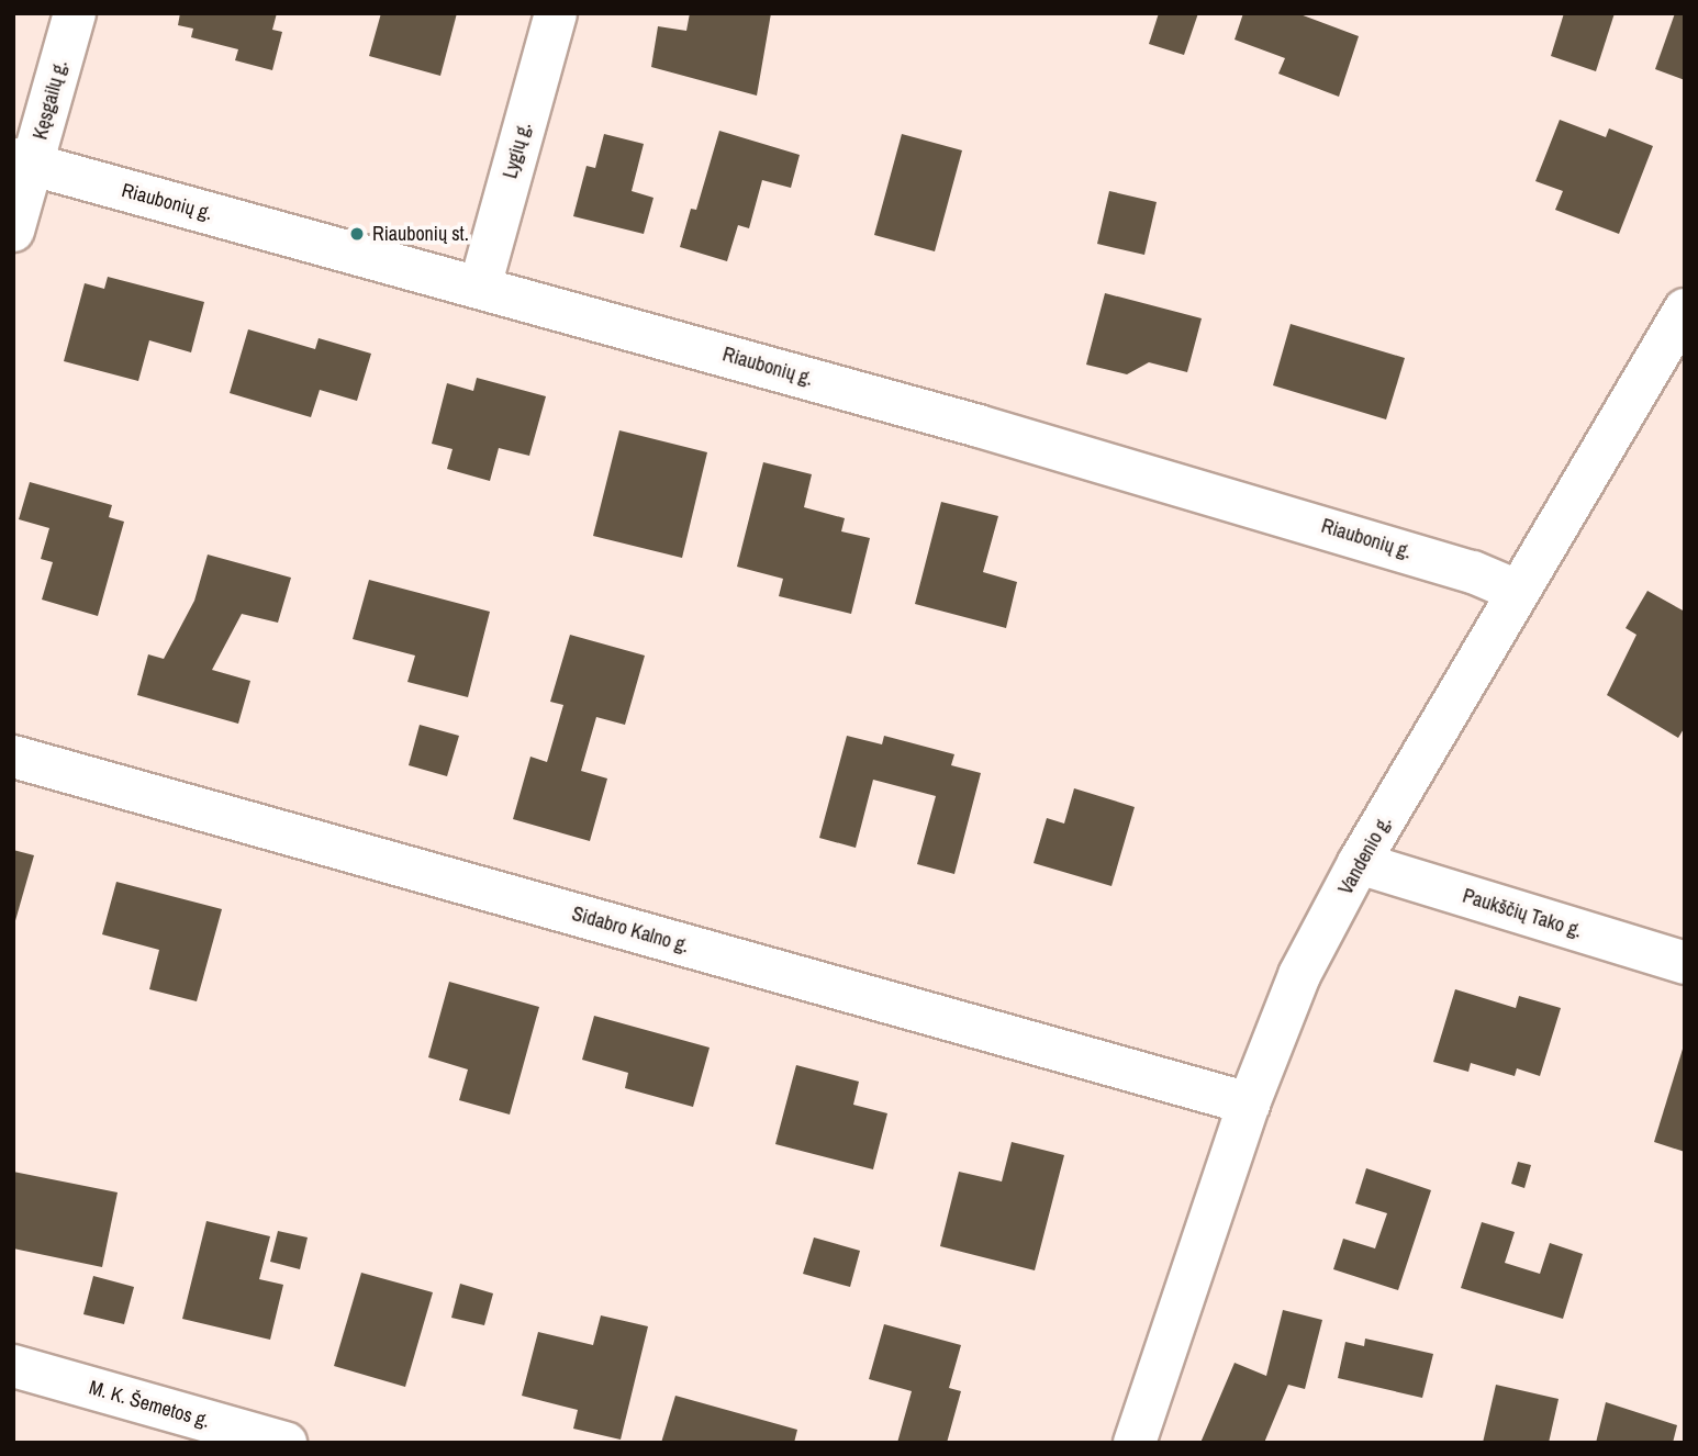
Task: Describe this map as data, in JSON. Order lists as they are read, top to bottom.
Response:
{
  "streets": {
    "street": [
      "Kęsgailų g.",
      "Lygių g.",
      "Riaubonių g.",
      "Vandenio g.",
      "Paukščių Tako g.",
      "Sidabro Kalno g.",
      "M. K. Šemetos g."
    ]
  },
  "crossings": [
    ["Kęsgailų g.", "Riaubonių g."],
    ["Lygių g.", "Riaubonių g."],
    ["Riaubonių g.", "Vandenio g."],
    ["Vandenio g.", "Paukščių Tako g."],
    ["Vandenio g.", "Sidabro Kalno g."]
  ],
  "places": ["Riaubonių st."]
}
